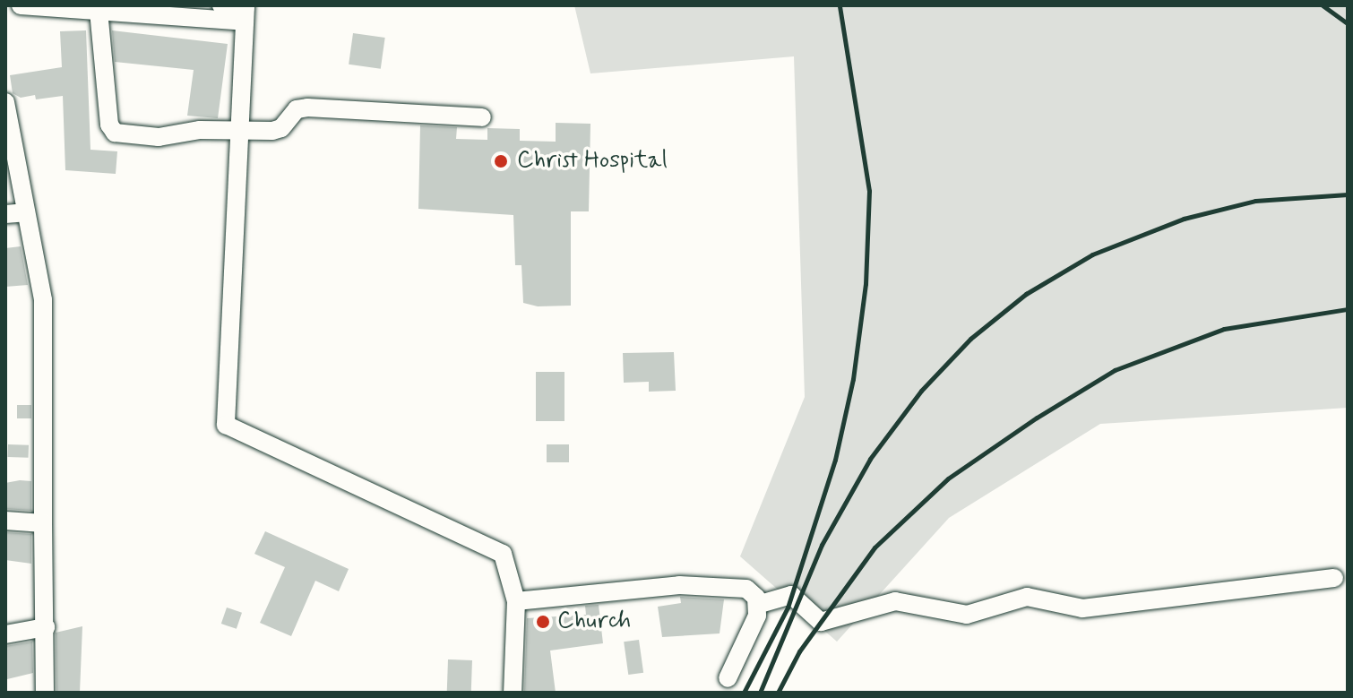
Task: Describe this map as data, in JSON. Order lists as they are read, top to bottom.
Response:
{
  "places": ["Christ Hospital", "Church"]
}
